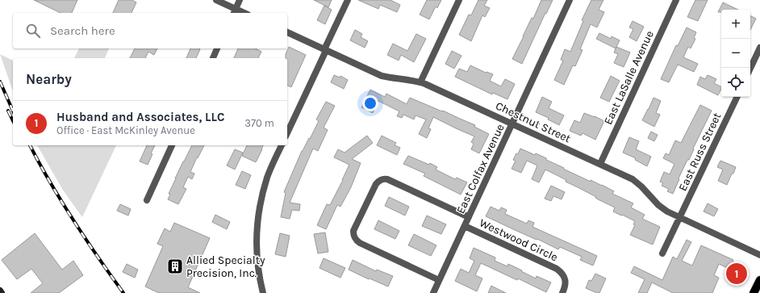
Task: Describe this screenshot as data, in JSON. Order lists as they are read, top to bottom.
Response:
{
  "streets": {
    "street": [
      "East LaSalle Avenue",
      "Chestnut Street",
      "East Russ Street",
      "East Colfax Avenue",
      "Westwood Circle"
    ]
  },
  "crossings": [
    ["East LaSalle Avenue", "Chestnut Street"],
    ["Chestnut Street", "East Russ Street"],
    ["Chestnut Street", "East Colfax Avenue"],
    ["East Colfax Avenue", "Westwood Circle"]
  ],
  "places": {
    "building": ["Allied Specialty Precision, Inc."]
  },
  "page": {
    "map_buttons": ["+", "−"],
    "search": "Search here",
    "heading": "Nearby",
    "list": [
      {
        "mark": "1",
        "name": "Husband and Associates, LLC",
        "note": "Office · East McKinley Avenue",
        "value": "370 m"
      }
    ],
    "pins": "1"
  }
}
